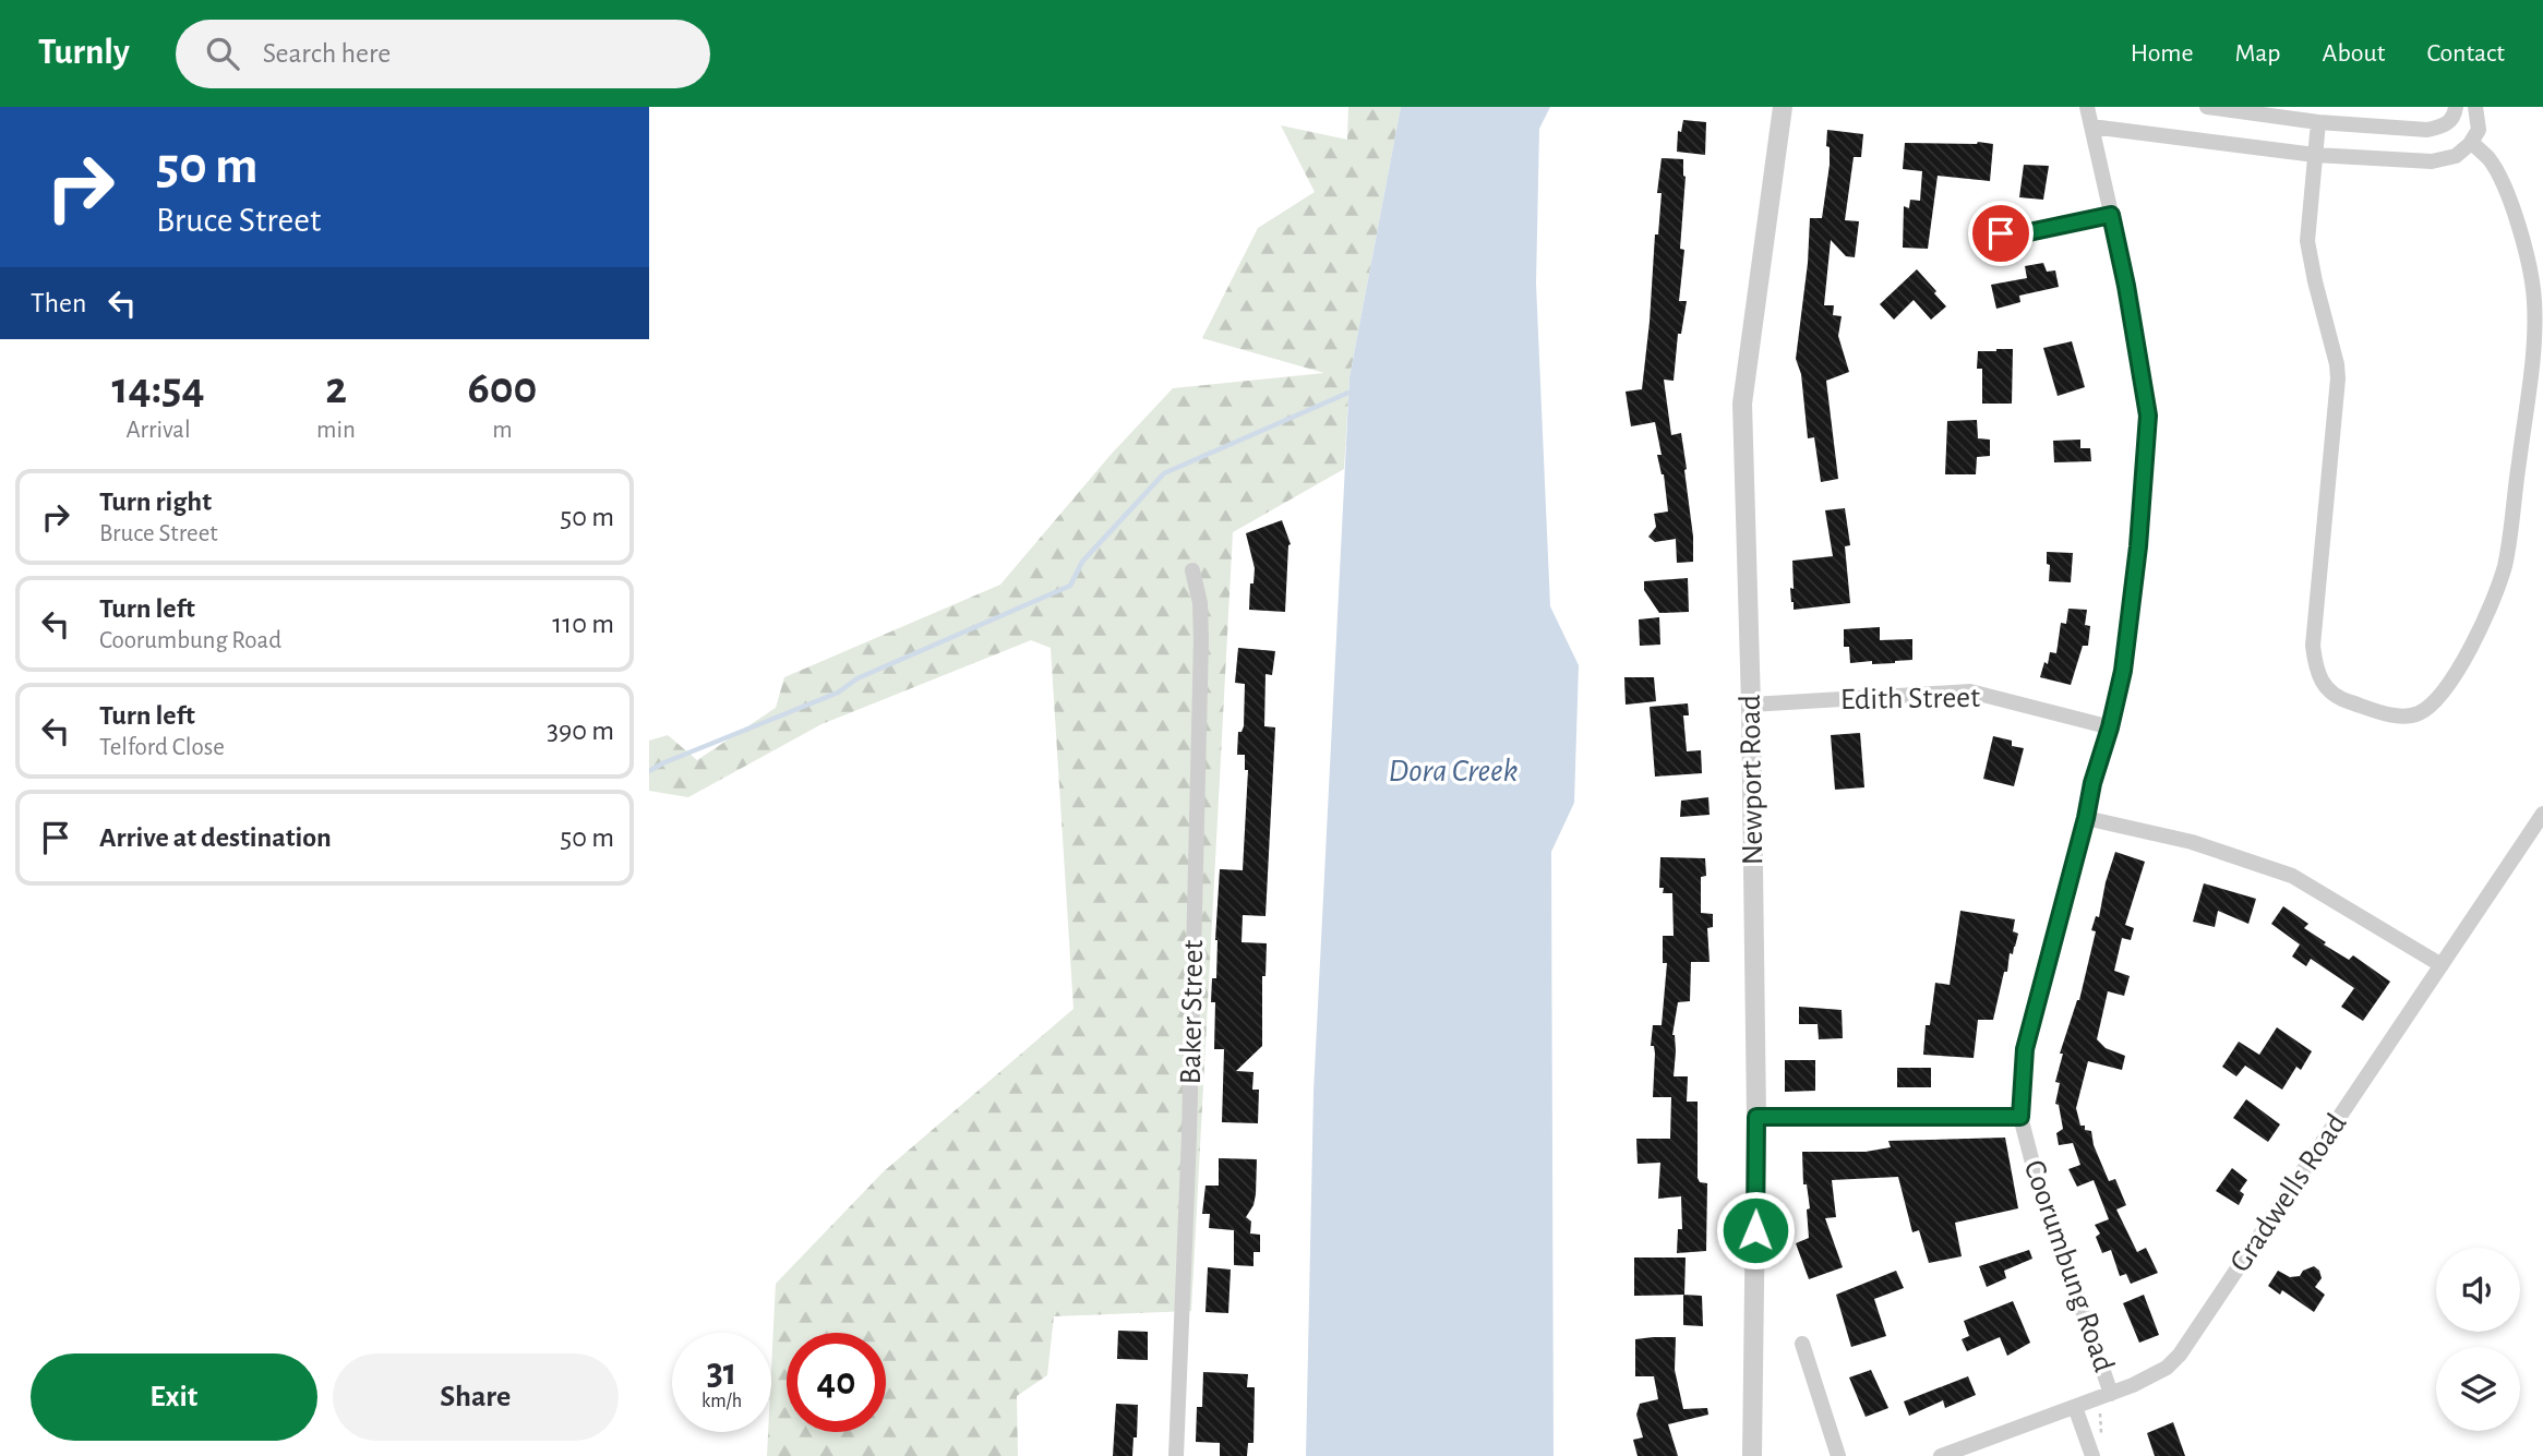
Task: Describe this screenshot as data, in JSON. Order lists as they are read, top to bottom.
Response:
{
  "streets": {
    "street": [
      "Edith Street",
      "Newport Road",
      "Baker Street",
      "Gradwells Road",
      "Coorumbung Road"
    ]
  },
  "crossings": [
    ["Edith Street", "Newport Road"],
    ["Edith Street", "Coorumbung Road"],
    ["Gradwells Road", "Coorumbung Road"]
  ],
  "water": ["Dora Creek"],
  "page": {
    "header": "Turnly",
    "search": "Search here",
    "nav": [
      "Home",
      "Map",
      "About",
      "Contact"
    ],
    "turn": ["50 m", "Bruce Street"],
    "then": "Then",
    "eta": [
      "14:54",
      "Arrival",
      "2",
      "min",
      "600",
      "m"
    ],
    "list": [
      {
        "name": "Turn right",
        "note": "Bruce Street",
        "value": "50 m"
      },
      {
        "name": "Turn left",
        "note": "Coorumbung Road",
        "value": "110 m"
      },
      {
        "name": "Turn left",
        "note": "Telford Close",
        "value": "390 m"
      },
      {
        "name": "Arrive at destination",
        "value": "50 m"
      }
    ],
    "speed": "31 km/h",
    "limit": "40",
    "buttons": ["Exit", "Share"]
  }
}
